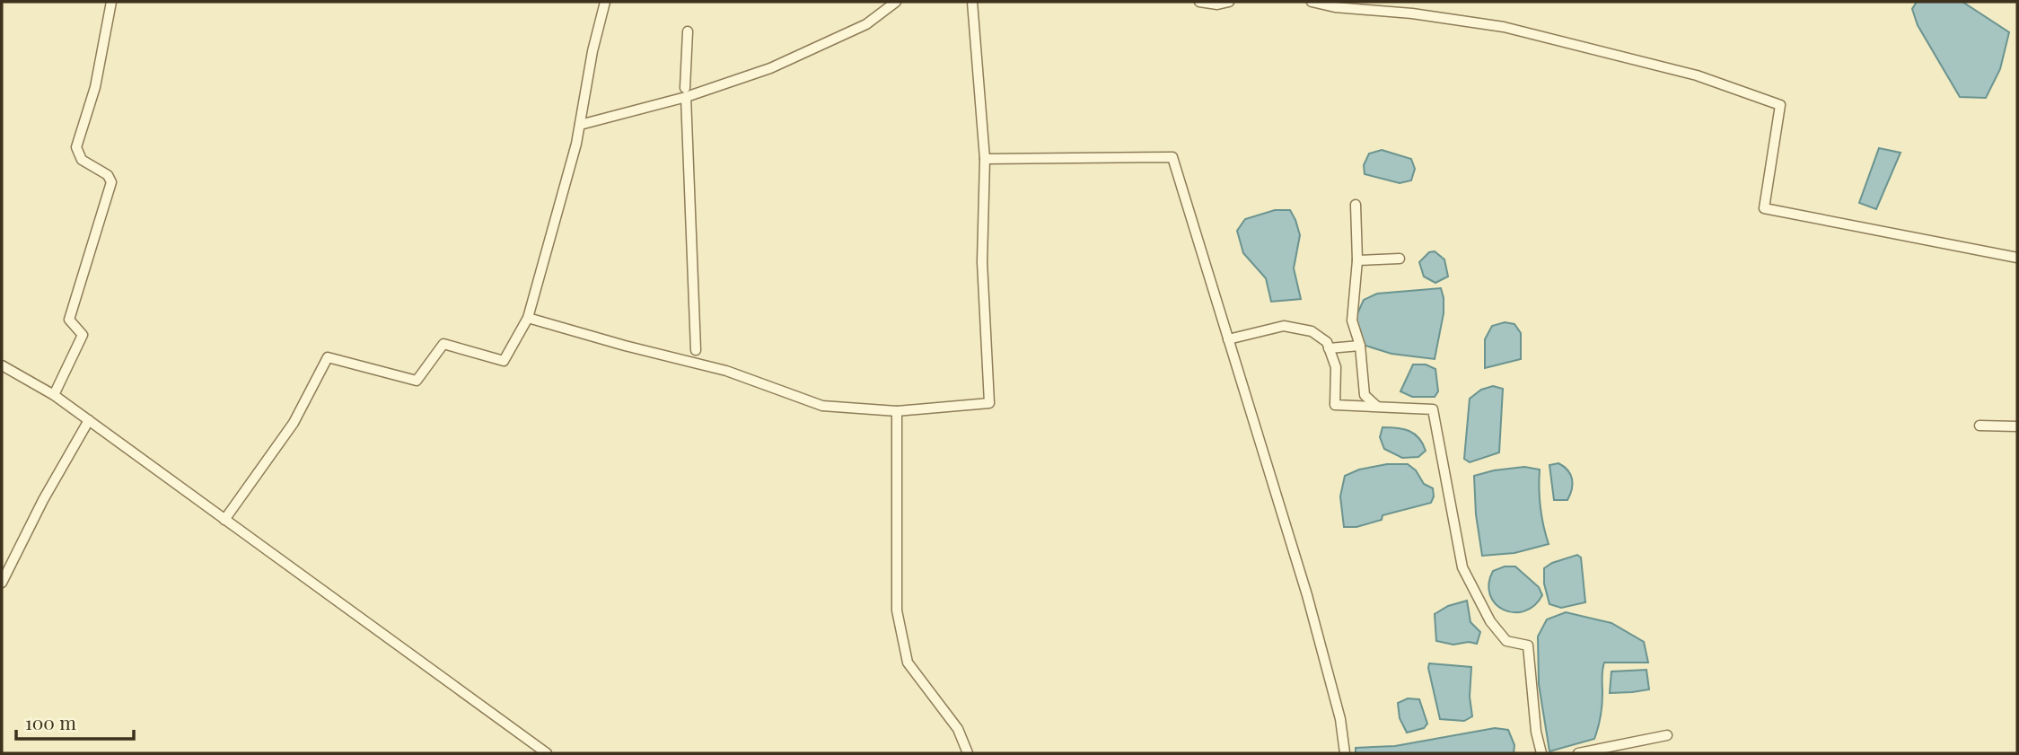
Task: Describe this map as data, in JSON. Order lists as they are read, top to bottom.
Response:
{
  "scale_bar": "100 m"
}
